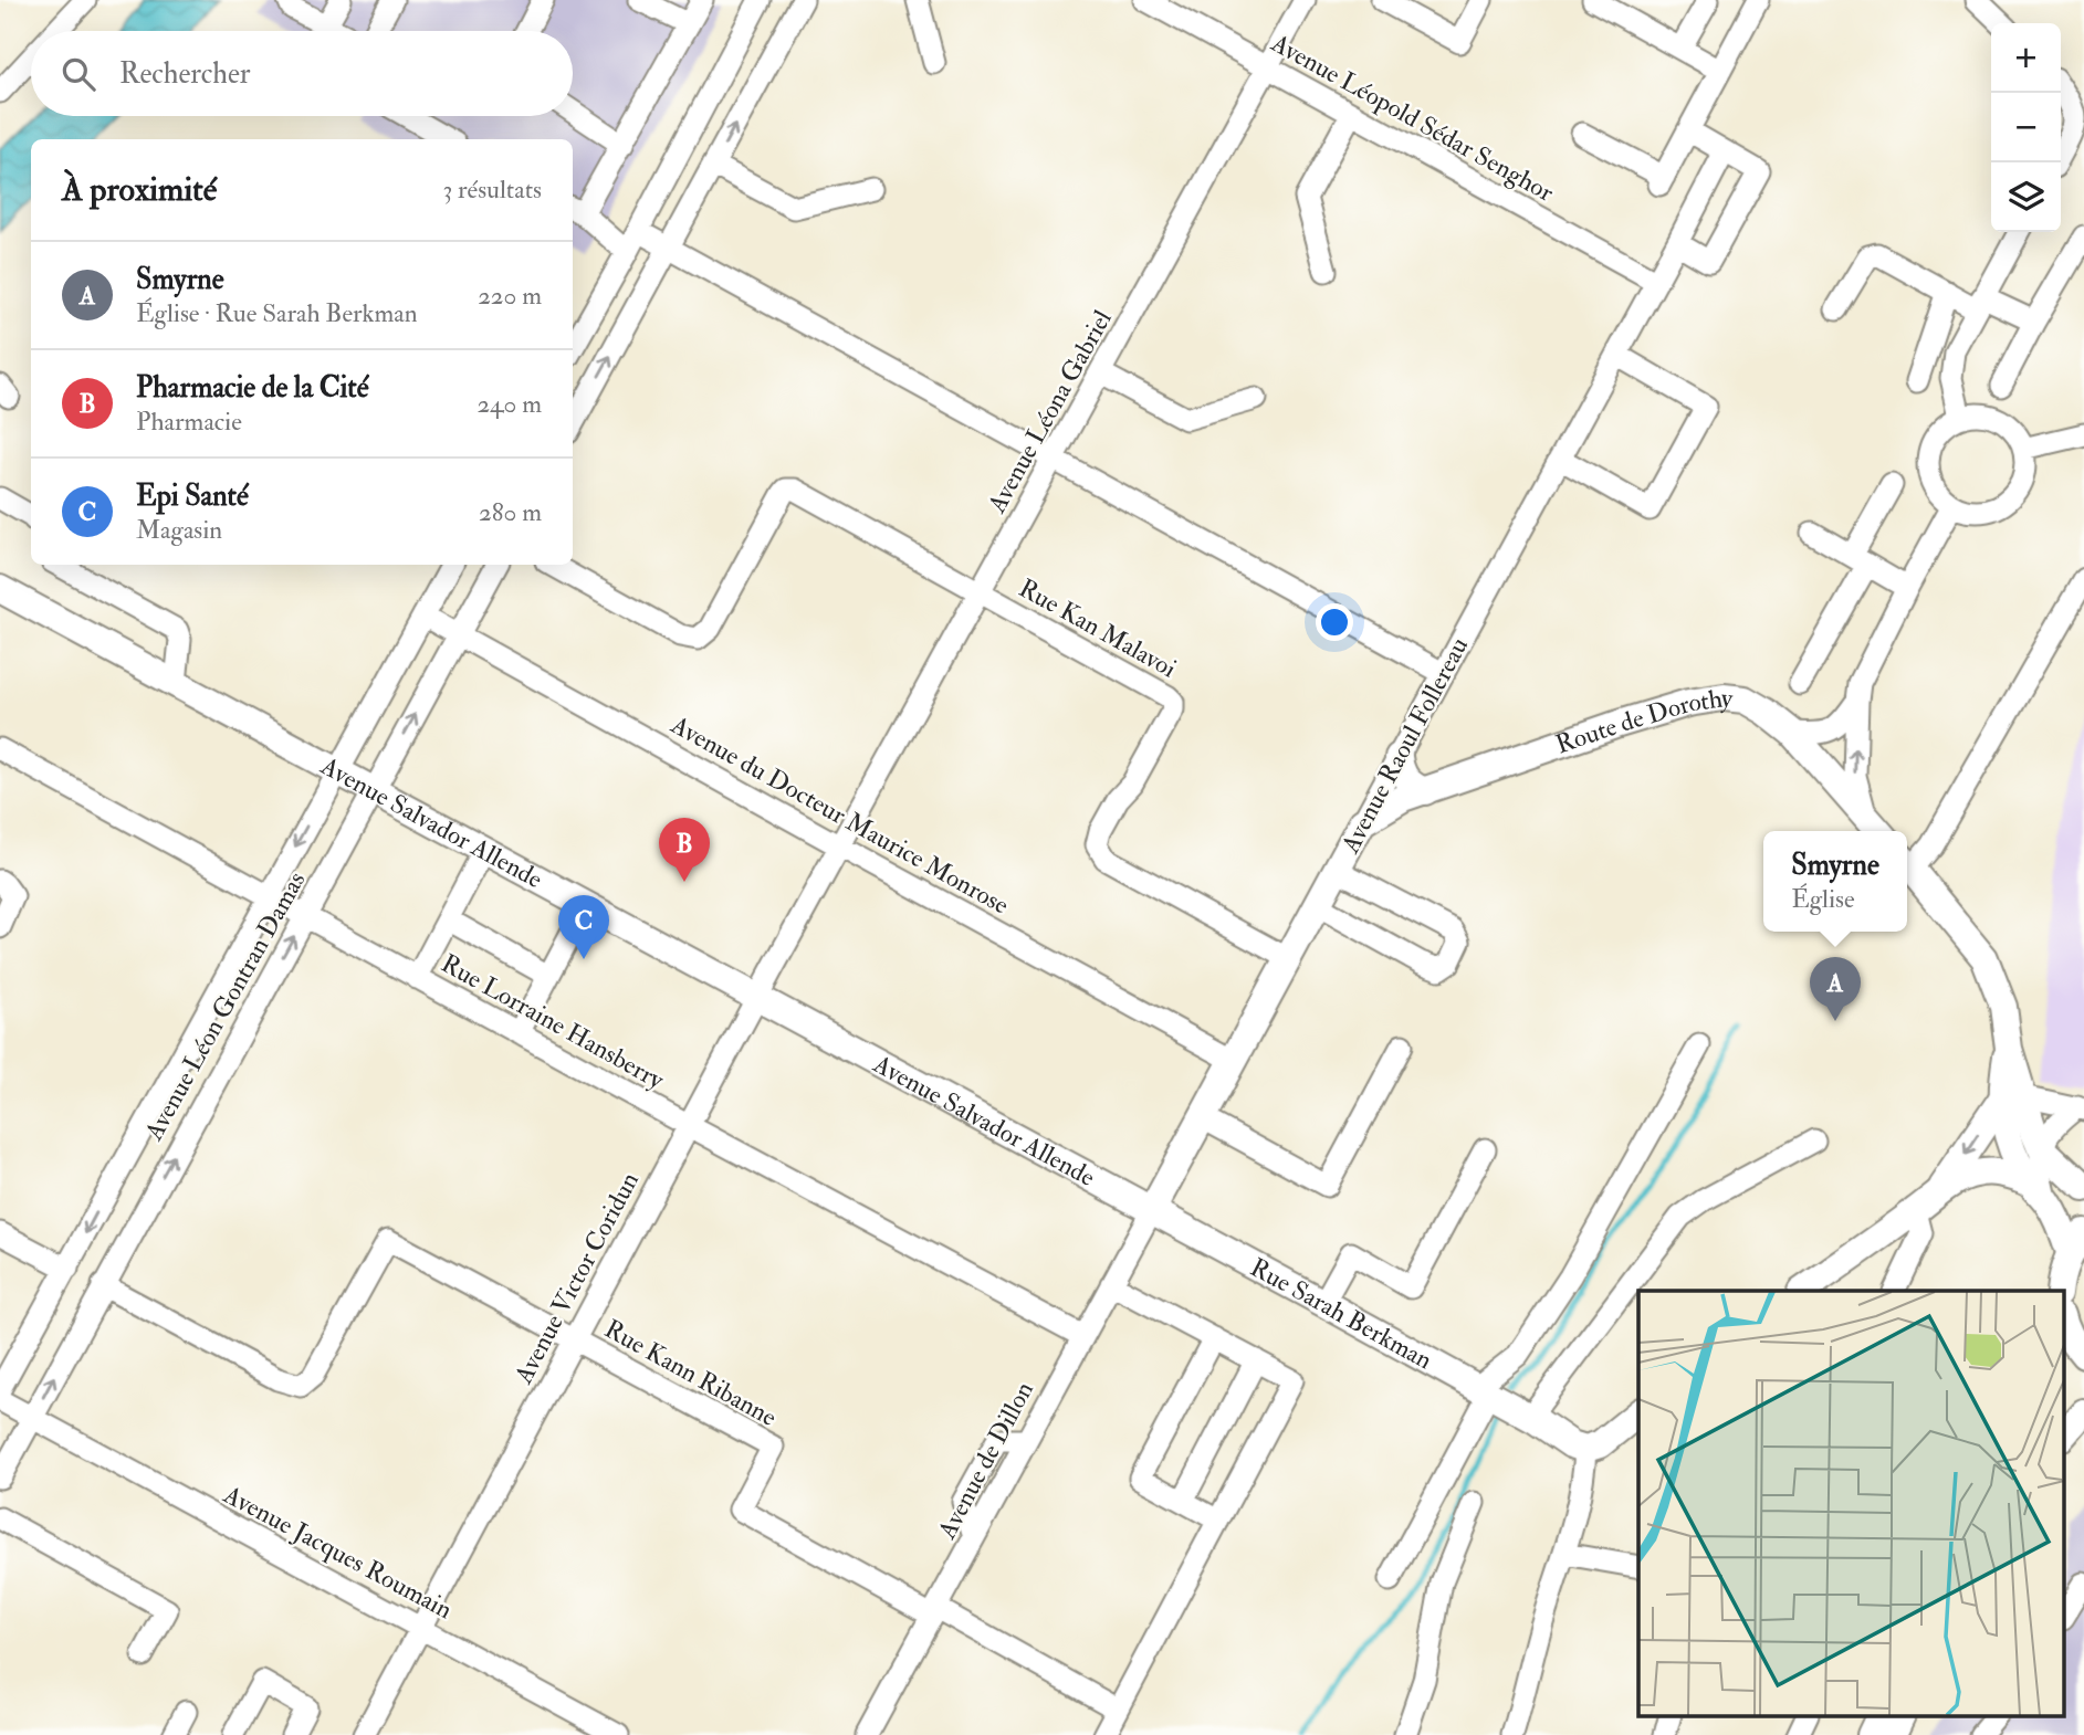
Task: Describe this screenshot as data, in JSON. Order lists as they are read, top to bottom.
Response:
{
  "streets": {
    "main road": [
      "Route de Dorothy",
      "Avenue Raoul Follereau",
      "Avenue Salvador Allende",
      "Rue Sarah Berkman"
    ],
    "street": [
      "Avenue Léopold Sédar Senghor",
      "Avenue Léona Gabriel",
      "Rue Kan Malavoi",
      "Avenue du Docteur Maurice Monrose",
      "Avenue Léon Gontran Damas",
      "Rue Lorraine Hansberry",
      "Avenue Victor Coridun",
      "Rue Kann Ribanne",
      "Avenue de Dillon",
      "Avenue Jacques Roumain"
    ]
  },
  "crossings": [
    ["Avenue Léopold Sédar Senghor", "Avenue Léona Gabriel"],
    ["Avenue Léopold Sédar Senghor", "Avenue Raoul Follereau"],
    ["Avenue Léona Gabriel", "Rue Kan Malavoi"],
    ["Avenue Léona Gabriel", "Avenue du Docteur Maurice Monrose"],
    ["Avenue Léona Gabriel", "Avenue Victor Coridun"],
    ["Rue Kan Malavoi", "Avenue Raoul Follereau"],
    ["Route de Dorothy", "Avenue Raoul Follereau"],
    ["Avenue Raoul Follereau", "Avenue du Docteur Maurice Monrose"],
    ["Avenue Raoul Follereau", "Avenue Salvador Allende"],
    ["Avenue Raoul Follereau", "Rue Sarah Berkman"],
    ["Avenue Raoul Follereau", "Avenue de Dillon"],
    ["Avenue du Docteur Maurice Monrose", "Avenue Léon Gontran Damas"],
    ["Avenue du Docteur Maurice Monrose", "Avenue Victor Coridun"],
    ["Avenue Salvador Allende", "Avenue Léon Gontran Damas"],
    ["Avenue Salvador Allende", "Avenue Victor Coridun"],
    ["Avenue Salvador Allende", "Rue Sarah Berkman"],
    ["Avenue Salvador Allende", "Avenue de Dillon"],
    ["Avenue Léon Gontran Damas", "Rue Lorraine Hansberry"],
    ["Avenue Léon Gontran Damas", "Avenue Jacques Roumain"],
    ["Rue Lorraine Hansberry", "Avenue Victor Coridun"],
    ["Rue Lorraine Hansberry", "Avenue de Dillon"],
    ["Avenue Victor Coridun", "Rue Kann Ribanne"],
    ["Avenue Victor Coridun", "Avenue Jacques Roumain"],
    ["Rue Sarah Berkman", "Avenue de Dillon"],
    ["Rue Kann Ribanne", "Avenue de Dillon"]
  ],
  "page": {
    "map_buttons": ["+", "−"],
    "search": "Rechercher",
    "heading": ["À proximité", "3 résultats"],
    "list": [
      {
        "mark": "A",
        "name": "Smyrne",
        "note": "Église · Rue Sarah Berkman",
        "value": "220 m"
      },
      {
        "mark": "B",
        "name": "Pharmacie de la Cité",
        "note": "Pharmacie",
        "value": "240 m"
      },
      {
        "mark": "C",
        "name": "Epi Santé",
        "note": "Magasin",
        "value": "280 m"
      }
    ],
    "pins": ["B", "C", "A"],
    "popup": ["Smyrne", "Église"]
  }
}
